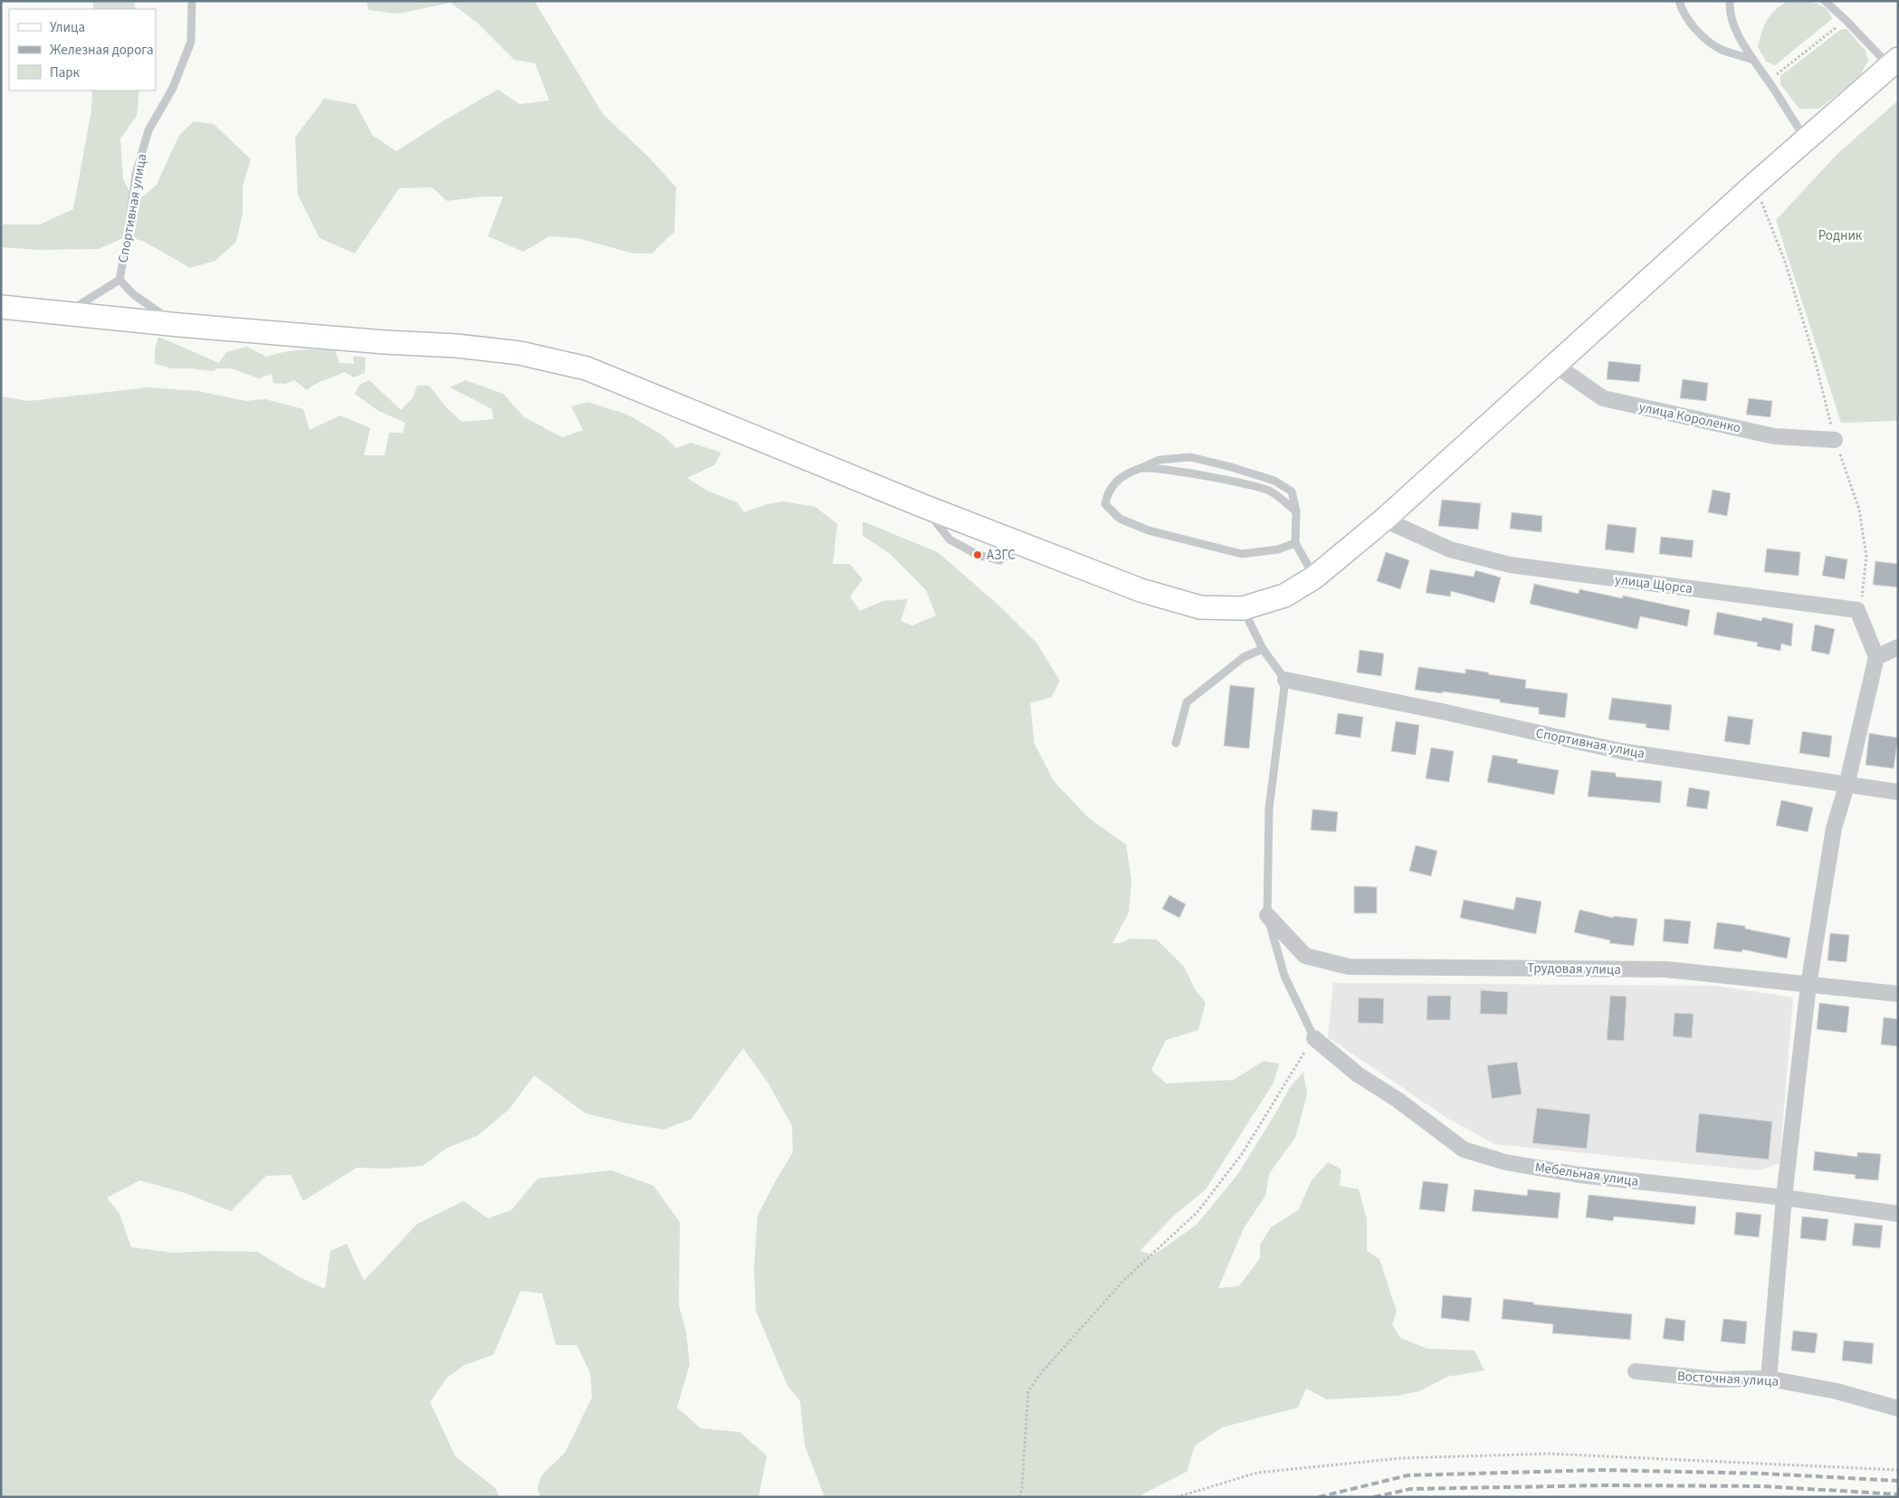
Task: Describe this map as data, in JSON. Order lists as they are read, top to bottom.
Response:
{
  "streets": {
    "street": [
      "Спортивная улица",
      "улица Короленко",
      "улица Щорса",
      "Трудовая улица",
      "Мебельная улица",
      "Восточная улица"
    ]
  },
  "parks": ["Родник"],
  "places": ["АЗГС"],
  "legend": ["Улица", "Железная дорога", "Парк"]
}
